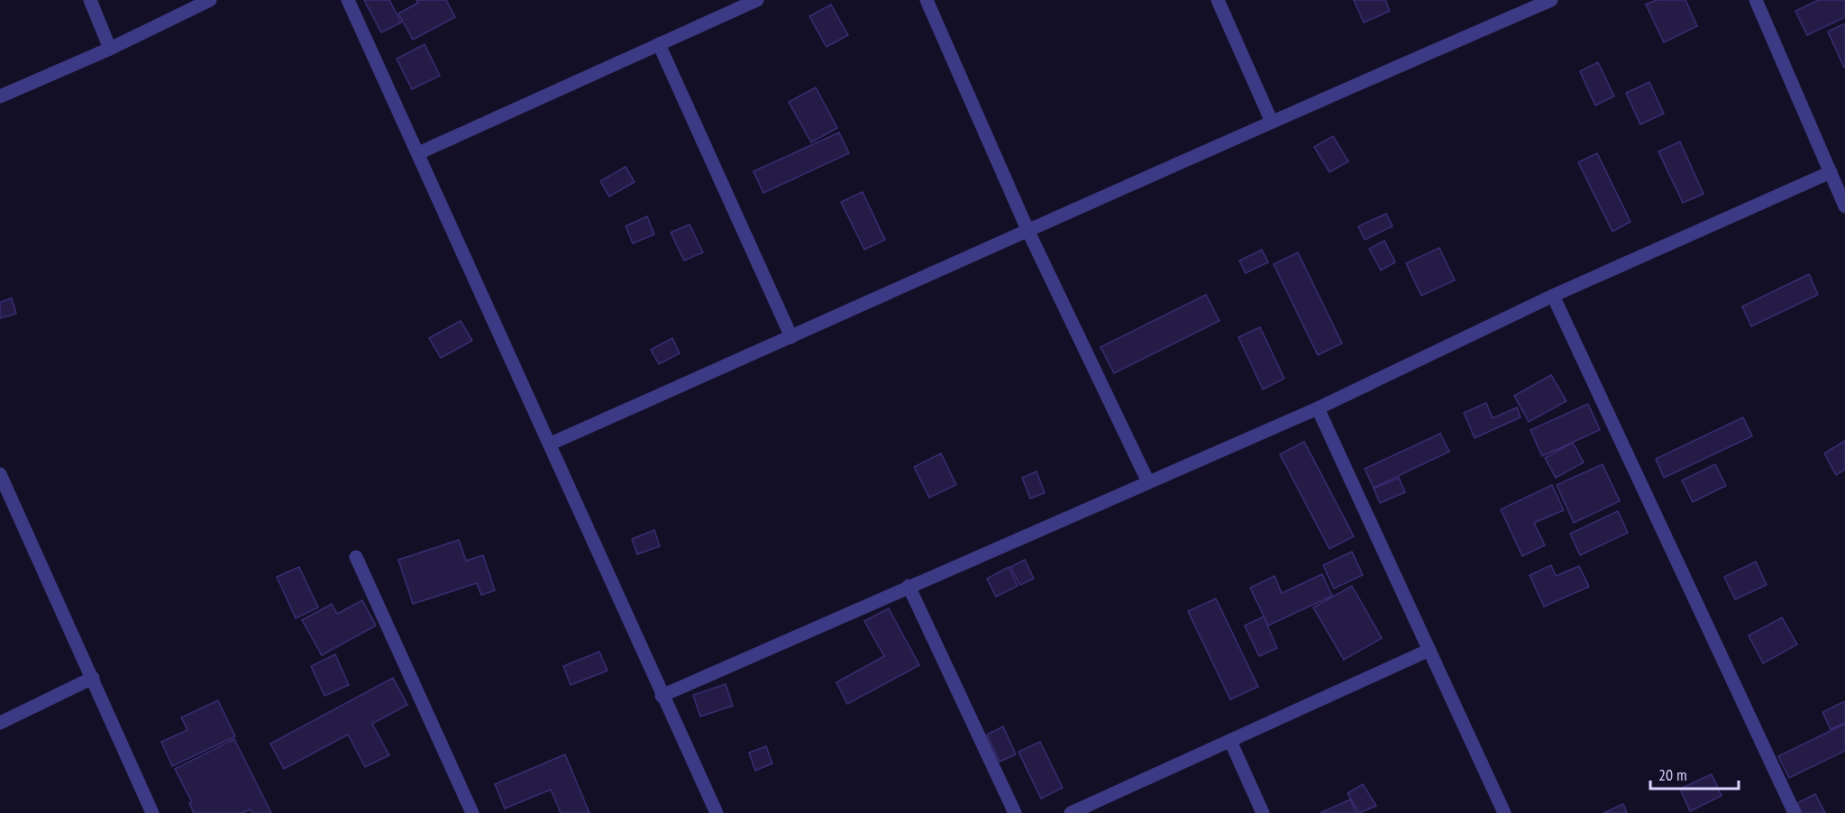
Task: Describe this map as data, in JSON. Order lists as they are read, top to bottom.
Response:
{
  "scale_bar": "20 m"
}
